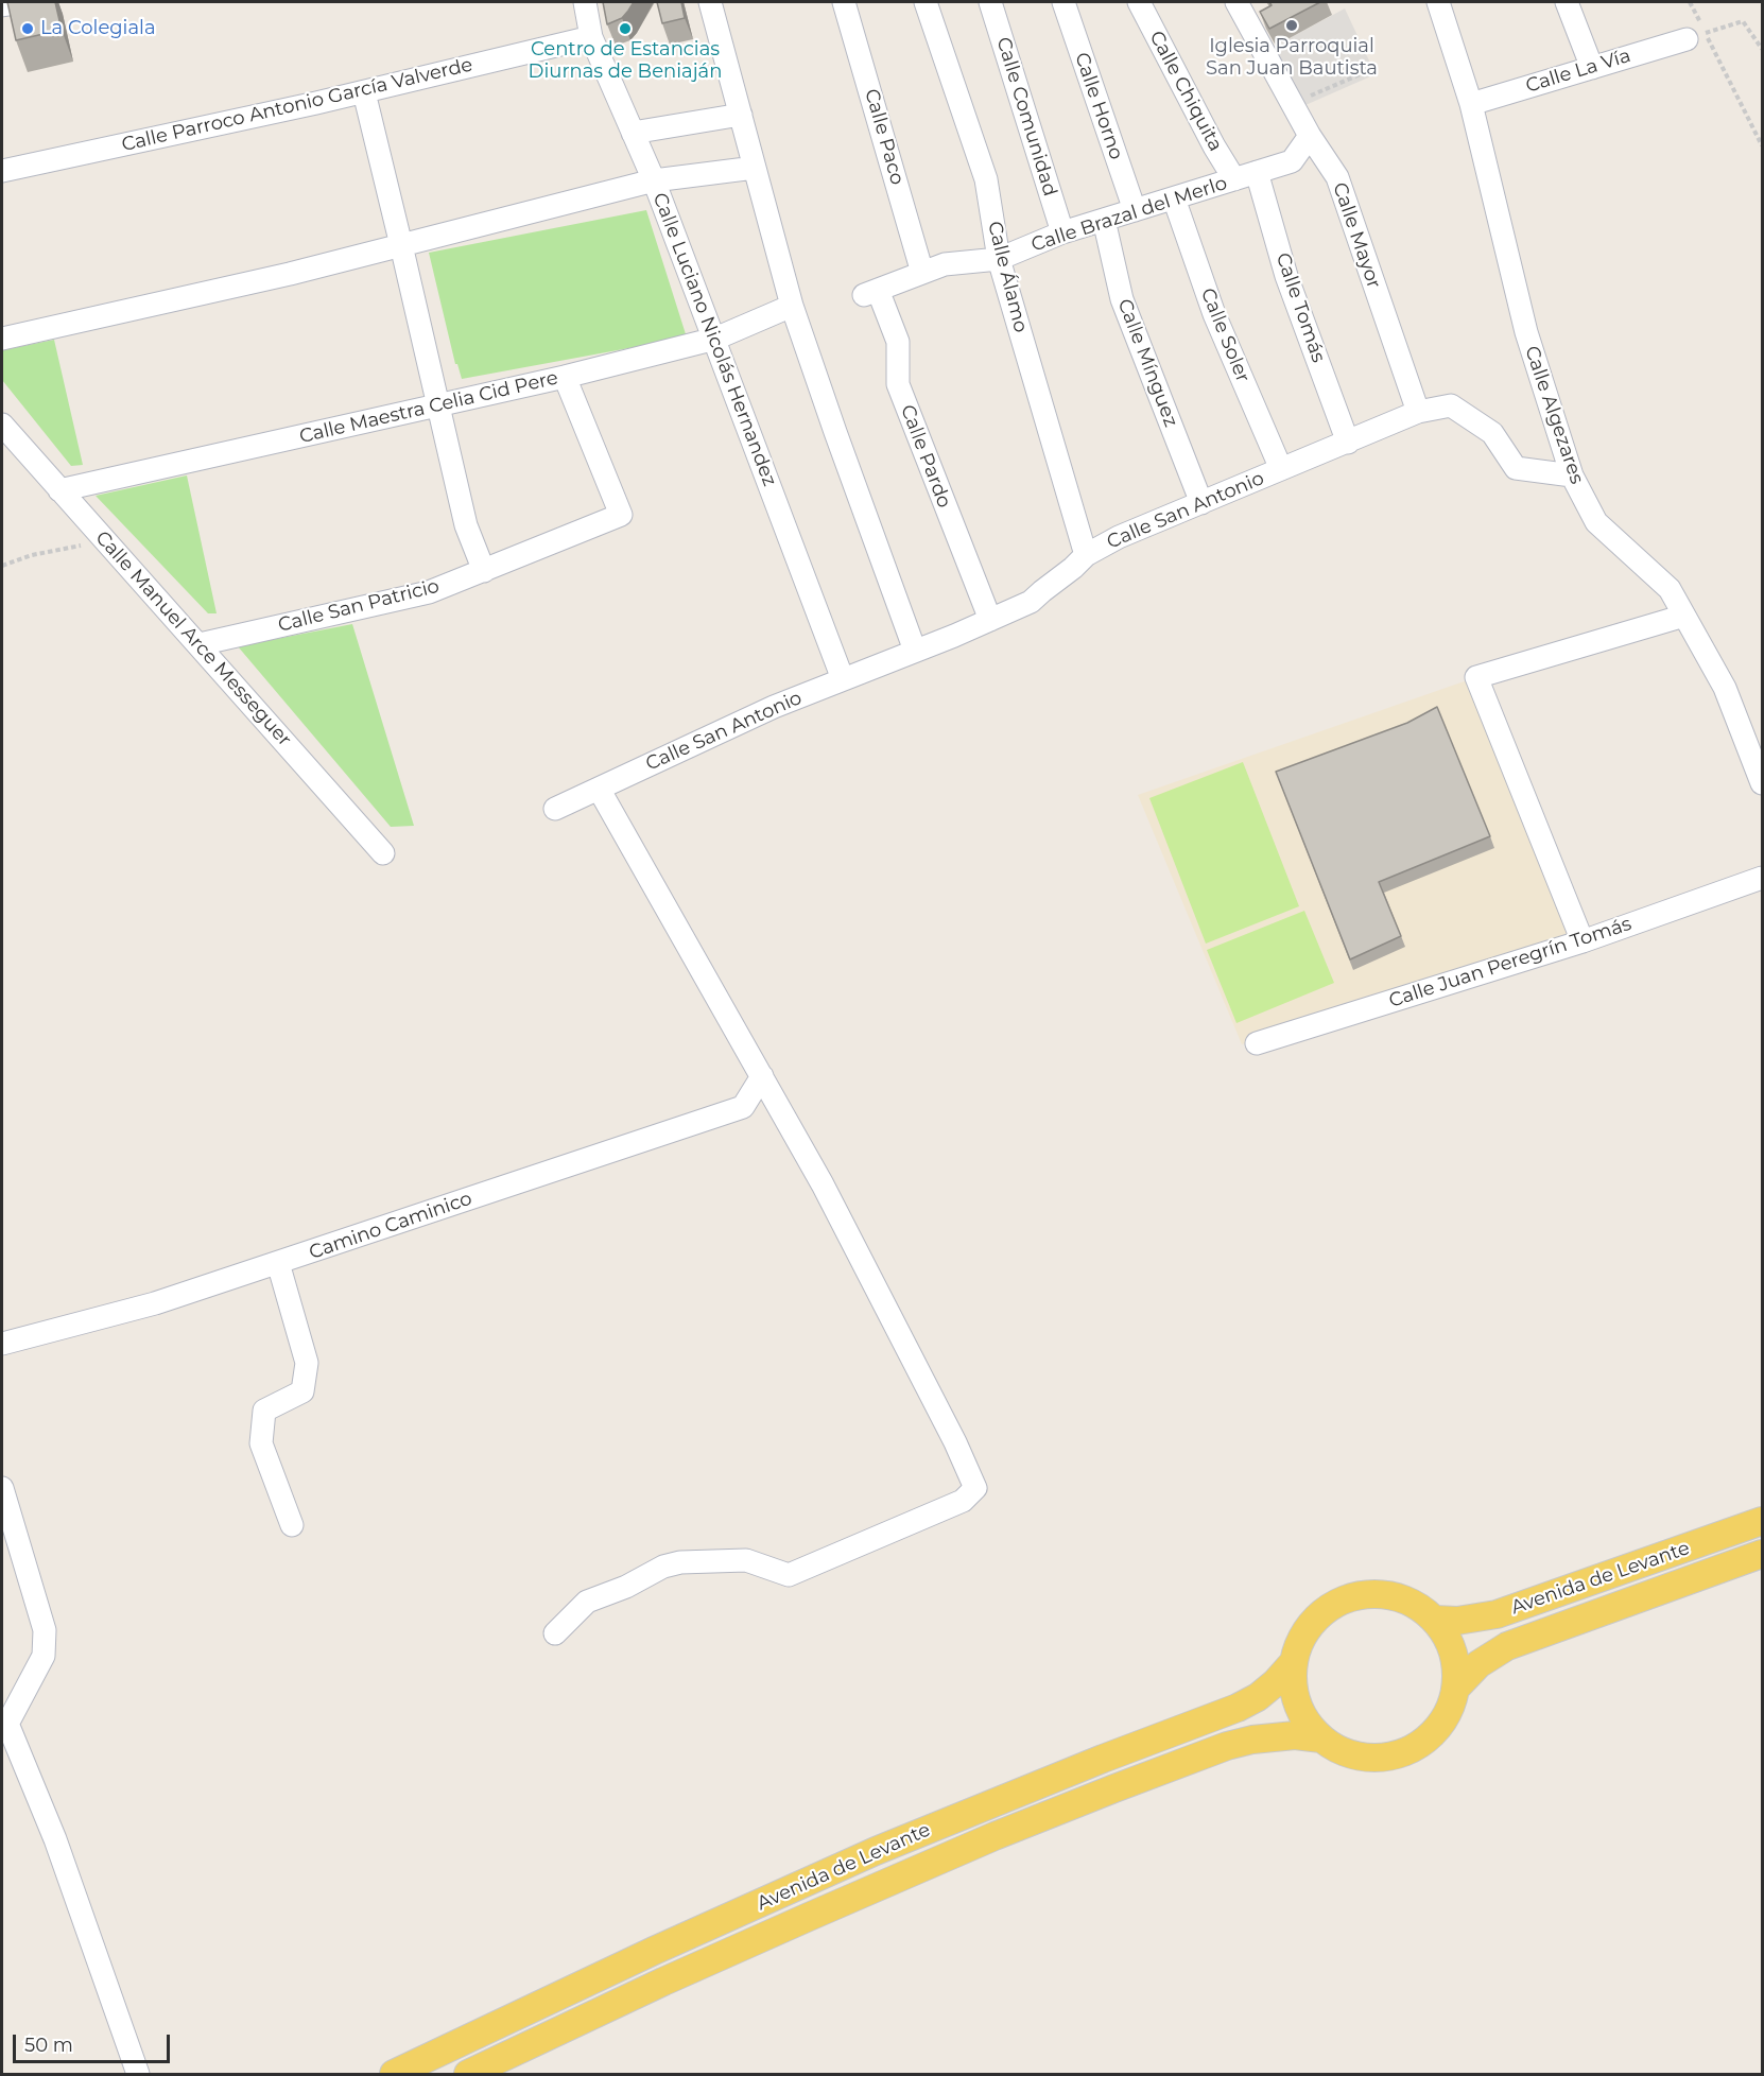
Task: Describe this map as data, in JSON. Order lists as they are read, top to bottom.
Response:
{
  "streets": {
    "main road": ["Avenida de Levante"],
    "street": [
      "Calle La Vía",
      "Calle Chiquita",
      "Calle Parroco Antonio García Valverde",
      "Calle Horno",
      "Calle Comunidad",
      "Calle Paco",
      "Calle Brazal del Merlo",
      "Calle Mayor",
      "Calle Álamo",
      "Calle Tomás",
      "Calle Soler",
      "Calle Luciano Nicolás Hernandez",
      "Calle Mínguez",
      "Calle Maestra Celia Cid Pere",
      "Calle Algezares",
      "Calle Pardo",
      "Calle San Antonio",
      "Calle San Patricio",
      "Calle Manuel Arce Messeguer",
      "Calle Juan Peregrín Tomás",
      "Camino Caminico"
    ]
  },
  "crossings": [
    ["Calle La Vía", "Calle Algezares"],
    ["Calle Chiquita", "Calle Brazal del Merlo"],
    ["Calle Parroco Antonio García Valverde", "Calle Luciano Nicolás Hernandez"],
    ["Calle Horno", "Calle Brazal del Merlo"],
    ["Calle Comunidad", "Calle Brazal del Merlo"],
    ["Calle Paco", "Calle Brazal del Merlo"],
    ["Calle Brazal del Merlo", "Calle Mayor"],
    ["Calle Brazal del Merlo", "Calle Álamo"],
    ["Calle Brazal del Merlo", "Calle Tomás"],
    ["Calle Brazal del Merlo", "Calle Soler"],
    ["Calle Brazal del Merlo", "Calle Mínguez"],
    ["Calle Brazal del Merlo", "Calle Pardo"],
    ["Calle Mayor", "Calle San Antonio"],
    ["Calle Álamo", "Calle San Antonio"],
    ["Calle Tomás", "Calle San Antonio"],
    ["Calle Soler", "Calle San Antonio"],
    ["Calle Luciano Nicolás Hernandez", "Calle Maestra Celia Cid Pere"],
    ["Calle Luciano Nicolás Hernandez", "Calle San Antonio"],
    ["Calle Mínguez", "Calle San Antonio"],
    ["Calle Maestra Celia Cid Pere", "Calle San Patricio"],
    ["Calle Maestra Celia Cid Pere", "Calle Manuel Arce Messeguer"],
    ["Calle Algezares", "Calle San Antonio"],
    ["Calle Pardo", "Calle San Antonio"],
    ["Calle San Patricio", "Calle Manuel Arce Messeguer"]
  ],
  "places": ["Iglesia Parroquial San Juan Bautista", "La Colegiala", "Centro de Estancias Diurnas de Beniaján"],
  "scale_bar": "50 m"
}
